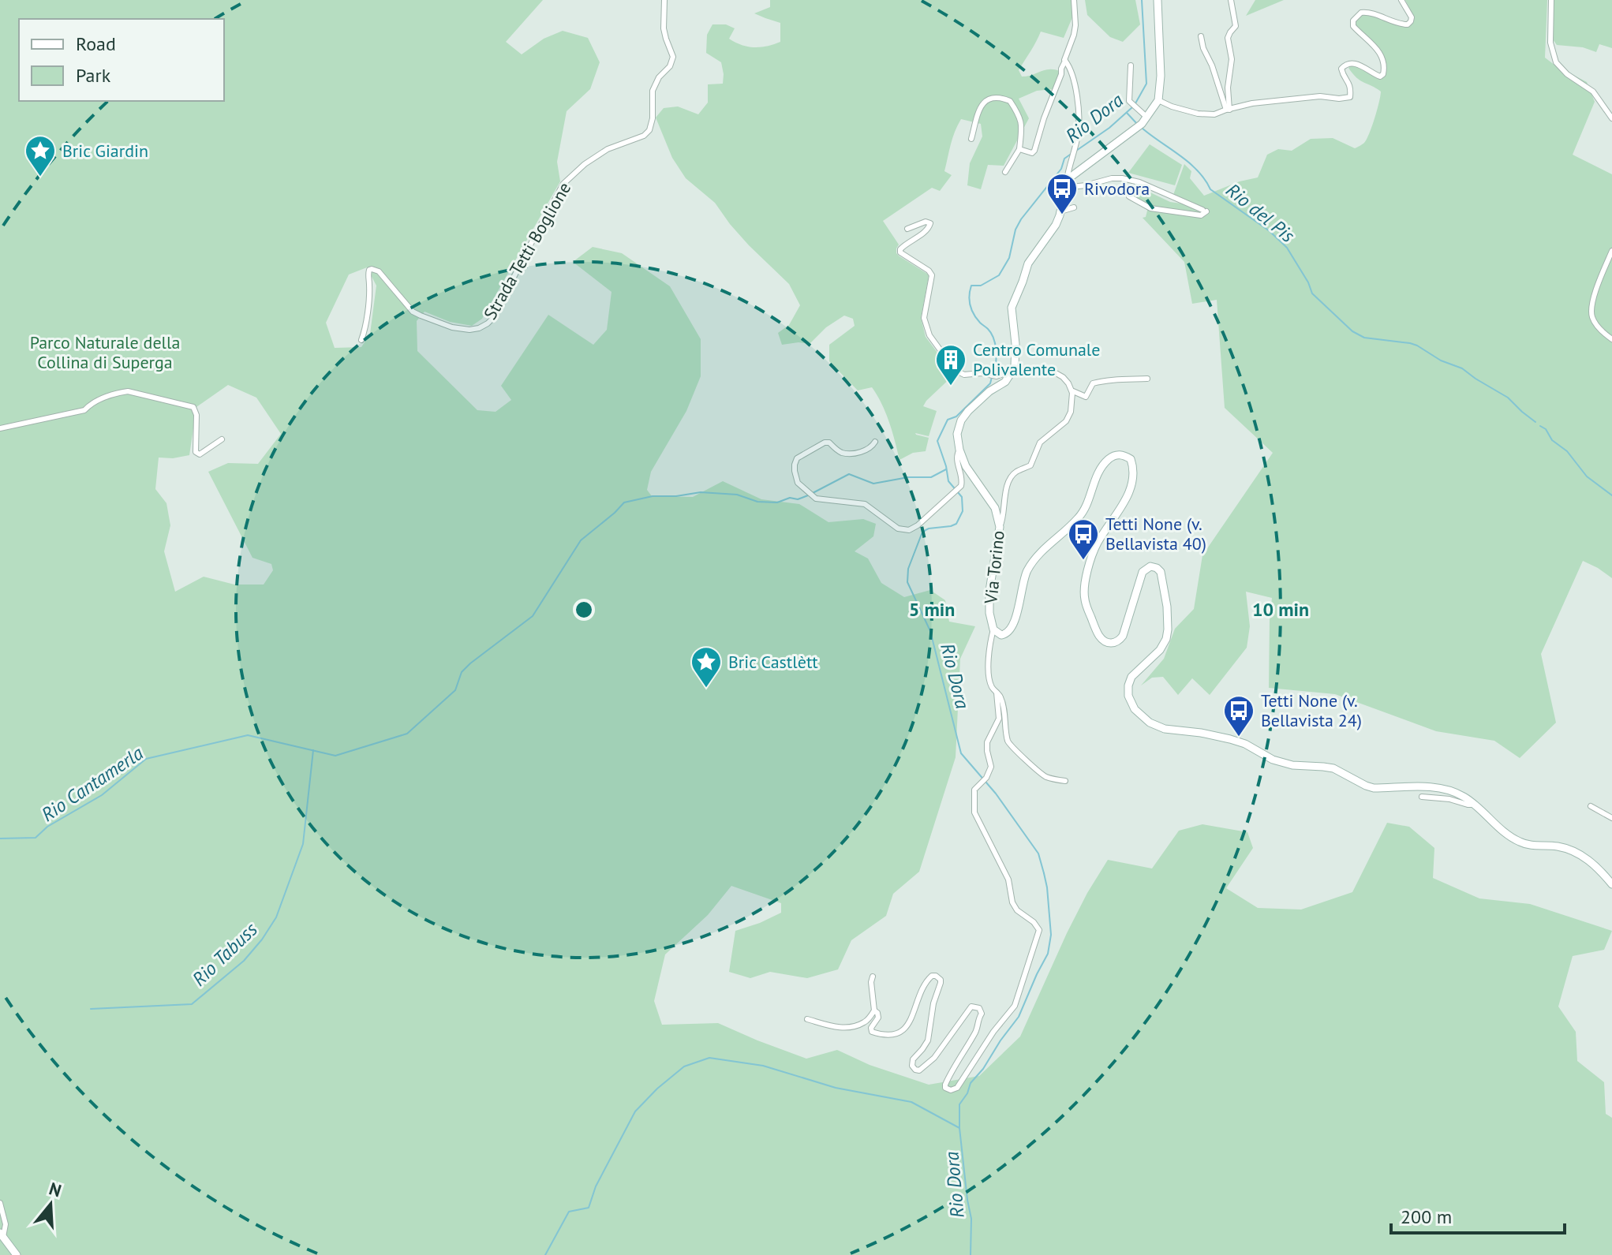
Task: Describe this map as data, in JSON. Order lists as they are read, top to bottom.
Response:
{
  "streets": {
    "street": ["Strada Tetti Boglione", "Via Torino"]
  },
  "water": [
    "Rio Dora",
    "Rio del Pis",
    "Rio Cantamerla",
    "Rio Tabuss"
  ],
  "parks": ["Parco Naturale della Collina di Superga"],
  "places": {
    "place": ["Bric Giardin", "Bric Castlètt"],
    "bus stop": ["Rivodora", "Tetti None (v. Bellavista 40)", "Tetti None (v. Bellavista 24)"],
    "building": ["Centro Comunale Polivalente"]
  },
  "legend": ["Road", "Park"],
  "scale_bar": "200 m",
  "north": "top",
  "rings": ["5 min", "10 min"]
}
